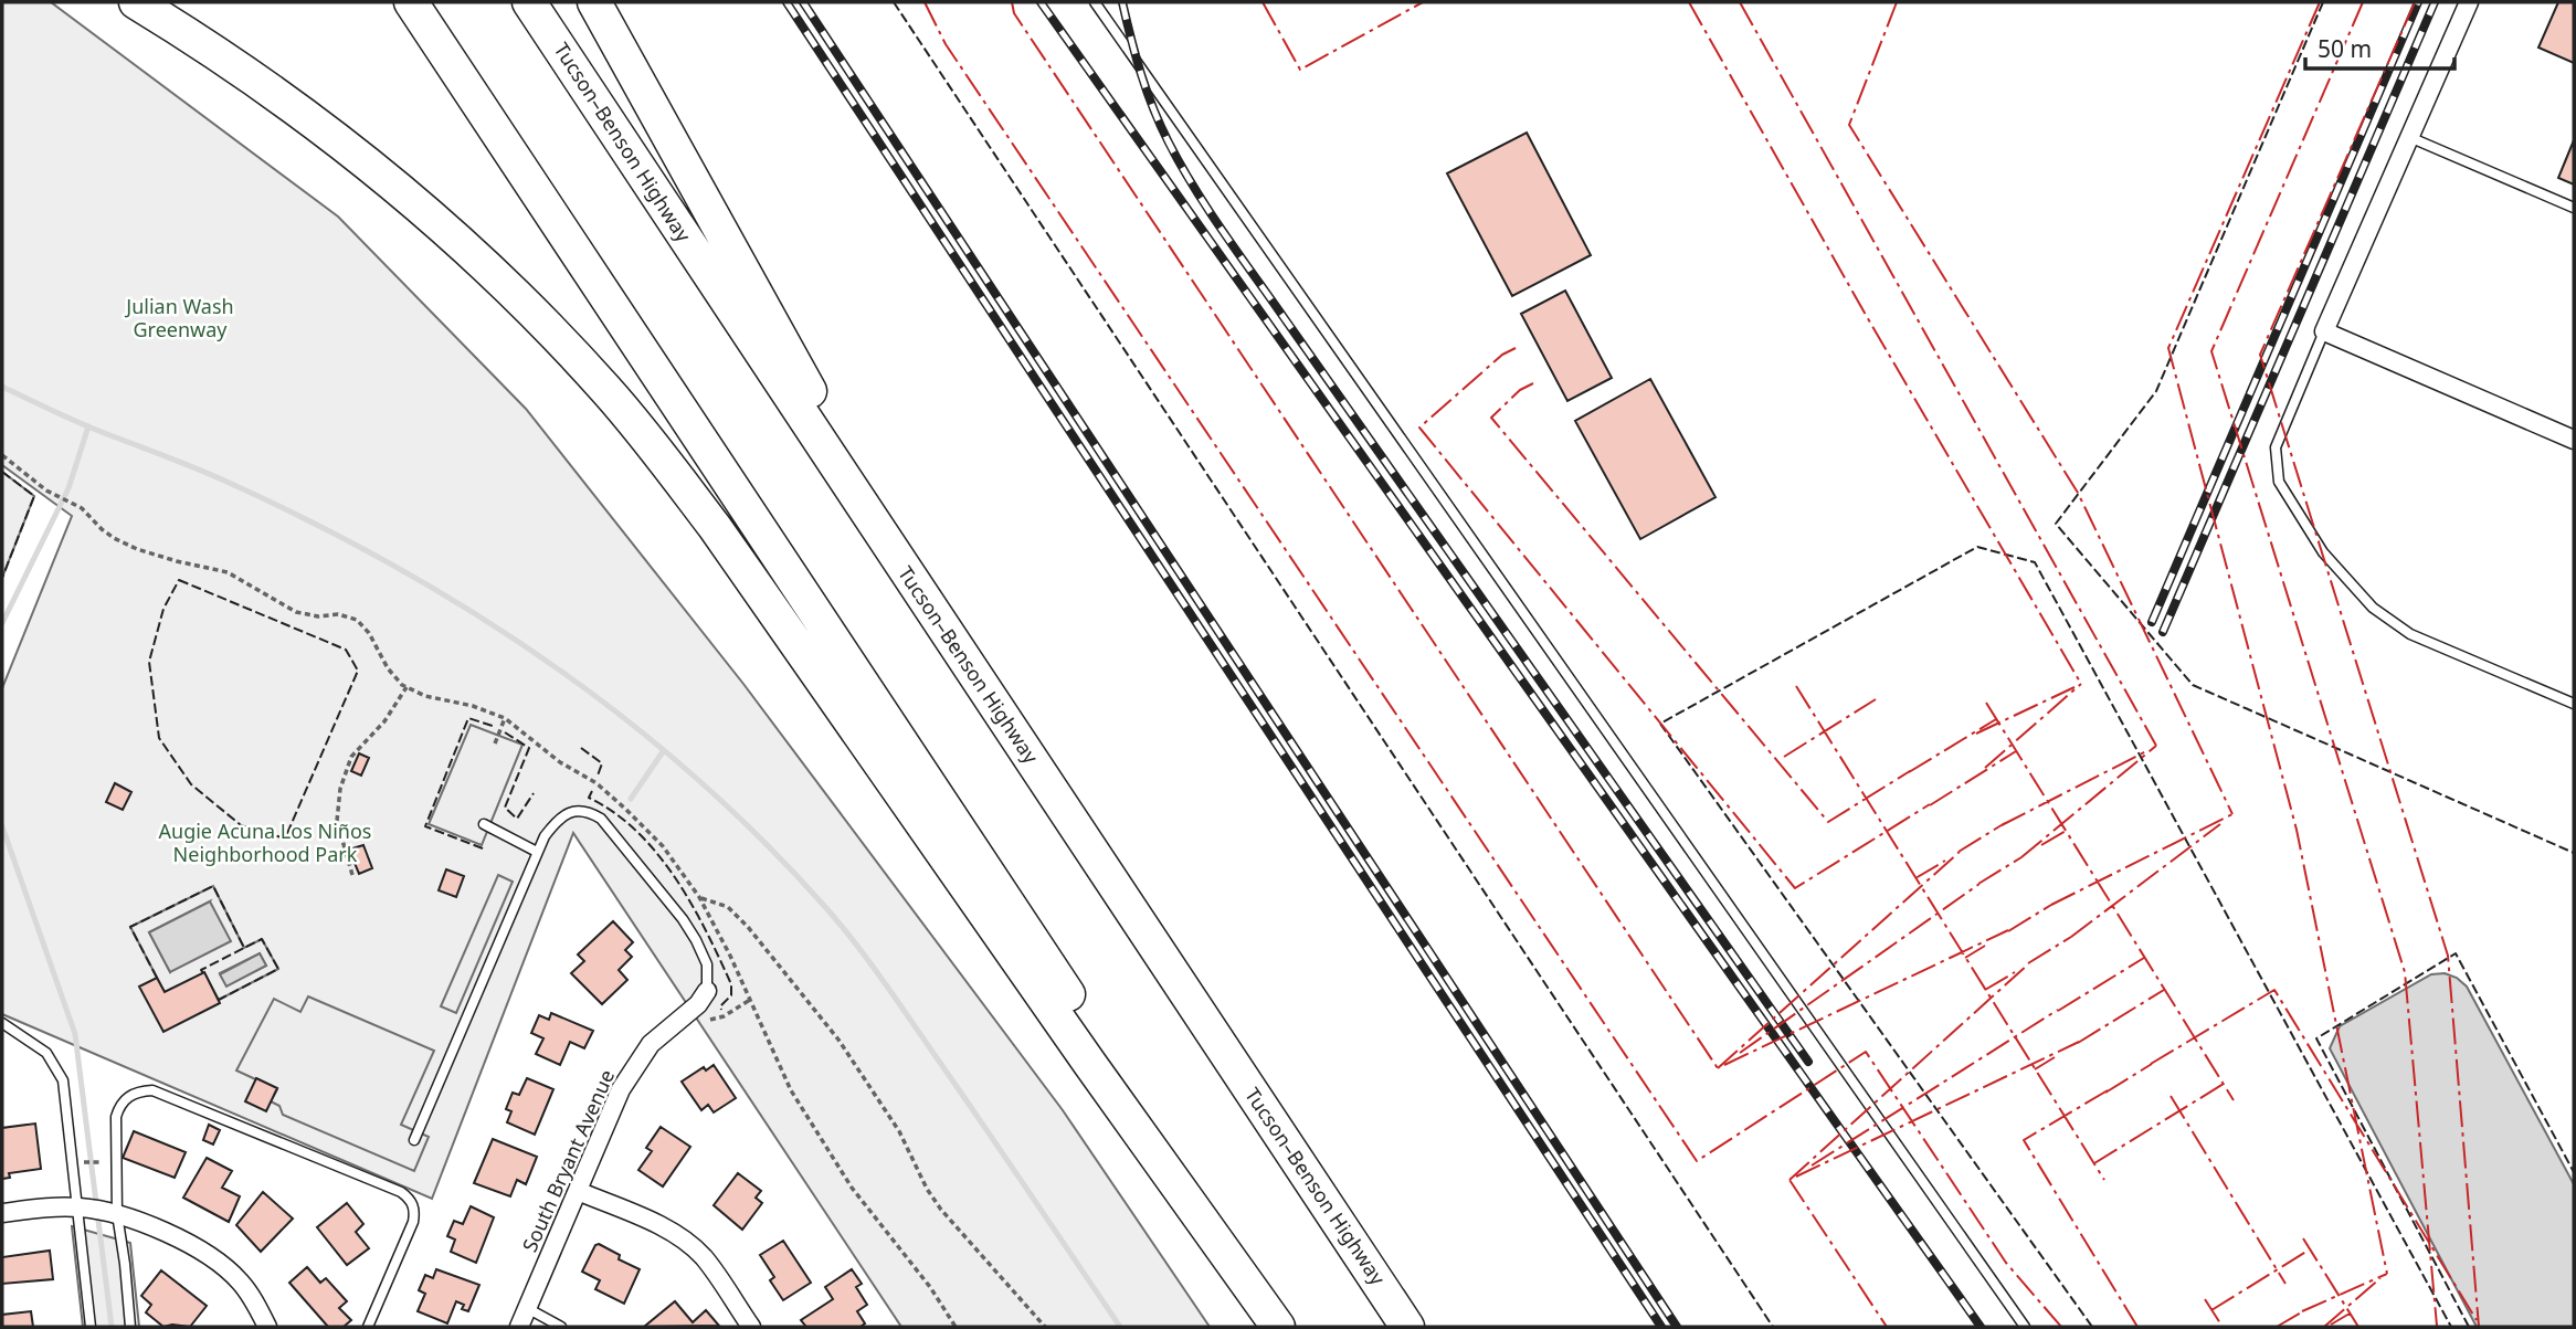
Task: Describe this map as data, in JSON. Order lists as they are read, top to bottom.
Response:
{
  "streets": {
    "highway": ["Tucson–Benson Highway"],
    "street": ["South Bryant Avenue"]
  },
  "parks": ["Julian Wash Greenway", "Augie Acuna Los Niños Neighborhood Park"],
  "scale_bar": "50 m"
}
